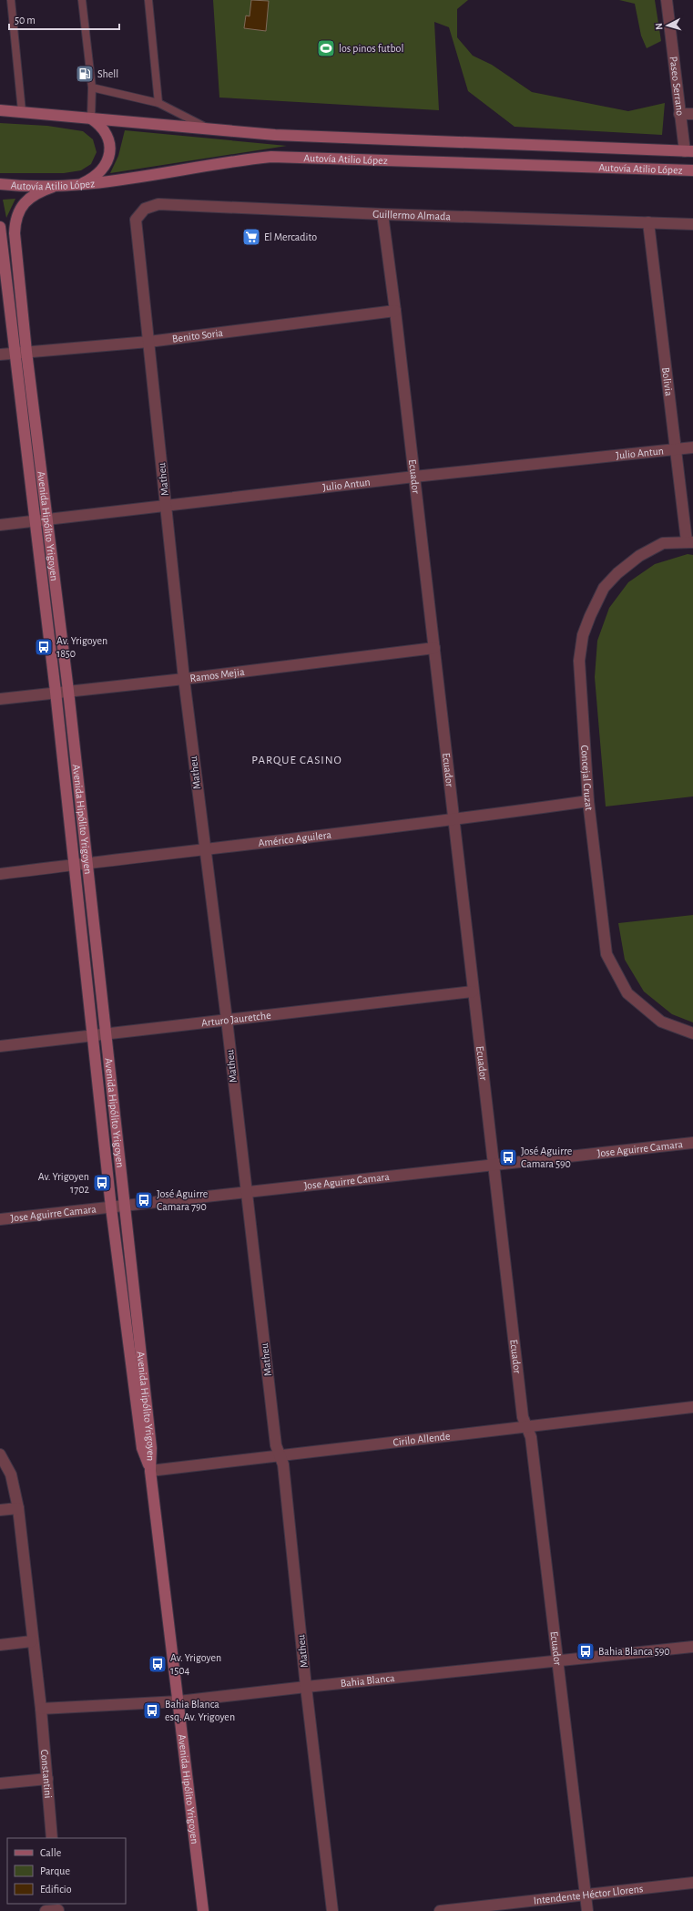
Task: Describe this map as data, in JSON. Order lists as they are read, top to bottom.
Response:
{
  "streets": {
    "main road": ["Autovía Atilio López", "Avenida Hipólito Yrigoyen"],
    "street": [
      "Paseo Serrano",
      "Guillermo Almada",
      "Benito Soria",
      "Bolivia",
      "Julio Antun",
      "Ecuador",
      "Matheu",
      "Ramos Mejia",
      "Concejal Cruzat",
      "Américo Aguilera",
      "Arturo Jauretche",
      "Jose Aguirre Camara",
      "Cirilo Allende",
      "Bahia Blanca",
      "Constantini",
      "Intendente Héctor Llorens"
    ]
  },
  "crossings": [
    ["Paseo Serrano", "Autovía Atilio López"],
    ["Autovía Atilio López", "Avenida Hipólito Yrigoyen"],
    ["Guillermo Almada", "Bolivia"],
    ["Guillermo Almada", "Ecuador"],
    ["Guillermo Almada", "Matheu"],
    ["Benito Soria", "Ecuador"],
    ["Benito Soria", "Matheu"],
    ["Benito Soria", "Avenida Hipólito Yrigoyen"],
    ["Bolivia", "Julio Antun"],
    ["Bolivia", "Concejal Cruzat"],
    ["Julio Antun", "Ecuador"],
    ["Julio Antun", "Matheu"],
    ["Julio Antun", "Avenida Hipólito Yrigoyen"],
    ["Ecuador", "Ramos Mejia"],
    ["Ecuador", "Américo Aguilera"],
    ["Ecuador", "Arturo Jauretche"],
    ["Ecuador", "Jose Aguirre Camara"],
    ["Ecuador", "Cirilo Allende"],
    ["Ecuador", "Bahia Blanca"],
    ["Ecuador", "Intendente Héctor Llorens"],
    ["Matheu", "Ramos Mejia"],
    ["Matheu", "Américo Aguilera"],
    ["Matheu", "Arturo Jauretche"],
    ["Matheu", "Jose Aguirre Camara"],
    ["Matheu", "Cirilo Allende"],
    ["Matheu", "Bahia Blanca"],
    ["Avenida Hipólito Yrigoyen", "Ramos Mejia"],
    ["Avenida Hipólito Yrigoyen", "Américo Aguilera"],
    ["Avenida Hipólito Yrigoyen", "Arturo Jauretche"],
    ["Avenida Hipólito Yrigoyen", "Jose Aguirre Camara"],
    ["Avenida Hipólito Yrigoyen", "Cirilo Allende"],
    ["Avenida Hipólito Yrigoyen", "Bahia Blanca"],
    ["Concejal Cruzat", "Américo Aguilera"],
    ["Bahia Blanca", "Constantini"]
  ],
  "districts": ["PARQUE CASINO"],
  "places": {
    "sports": ["los pinos futbol"],
    "fuel station": ["Shell"],
    "supermarket": ["El Mercadito"],
    "bus stop": [
      "Av. Yrigoyen 1850",
      "José Aguirre Camara 590",
      "Av. Yrigoyen 1702",
      "José Aguirre Camara 790",
      "Bahia Blanca 590",
      "Av. Yrigoyen 1504",
      "Bahia Blanca esq. Av. Yrigoyen"
    ]
  },
  "legend": ["Calle", "Parque", "Edificio"],
  "scale_bar": "50 m",
  "north": "left"
}
